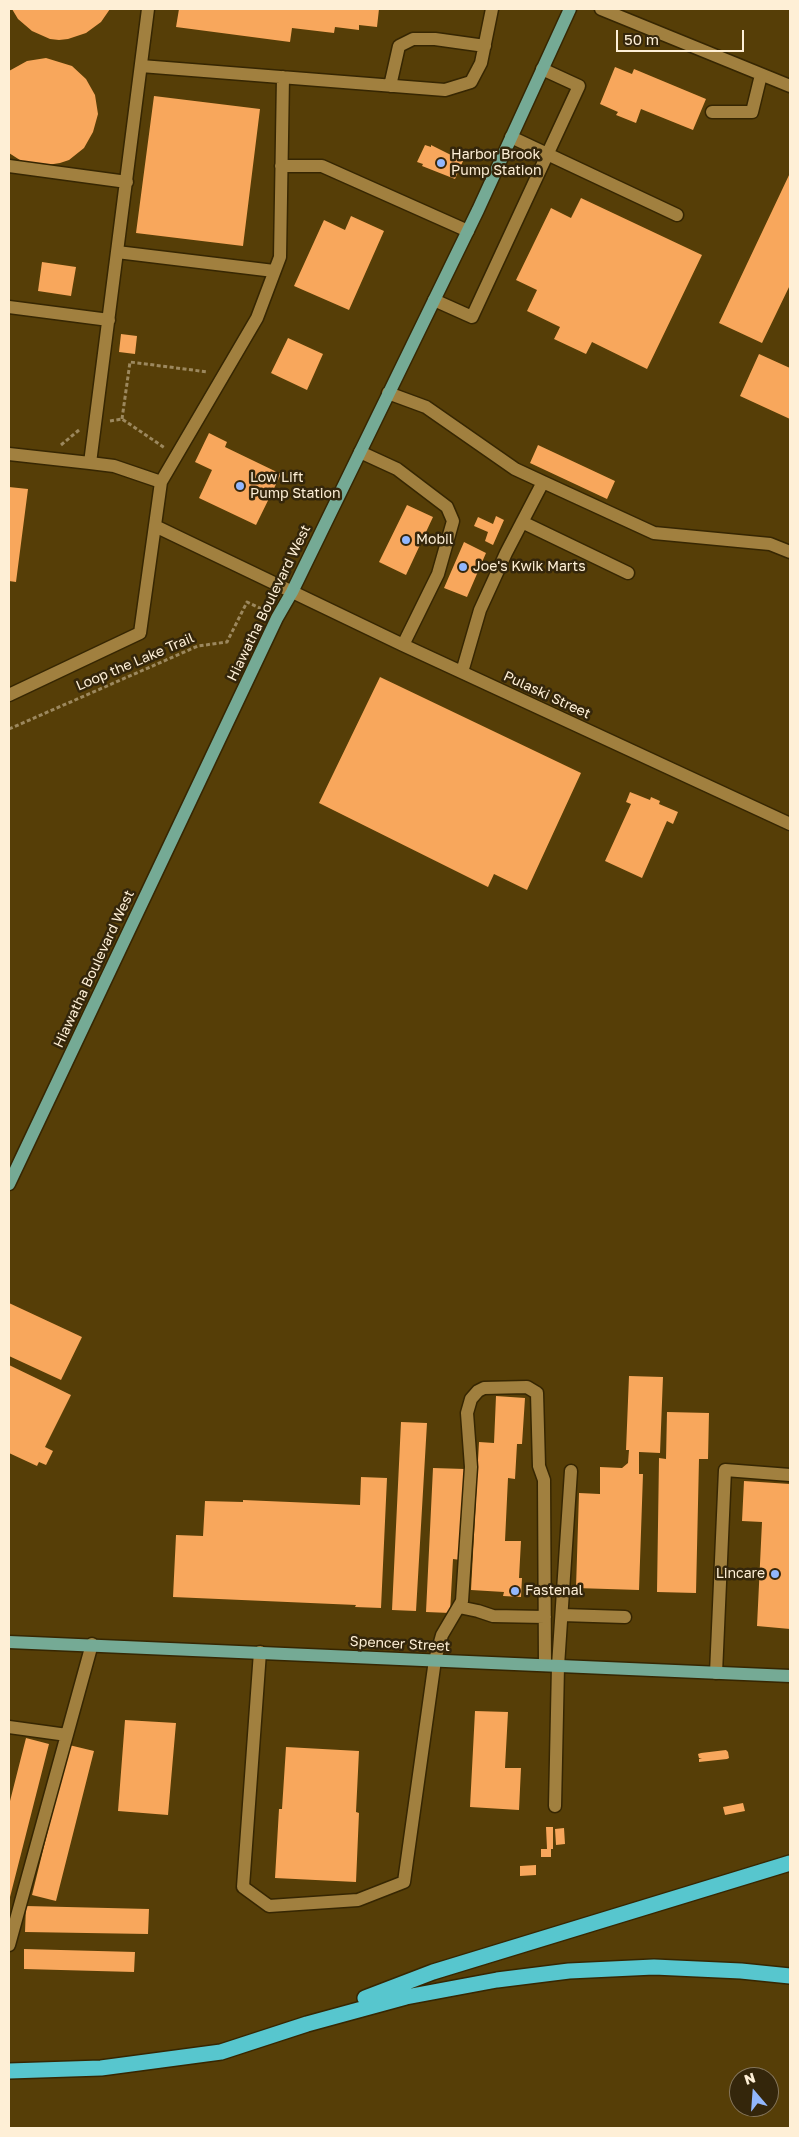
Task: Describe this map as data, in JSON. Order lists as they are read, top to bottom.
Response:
{
  "streets": {
    "main road": ["Hiawatha Boulevard West", "Spencer Street"],
    "street": ["Pulaski Street"],
    "path": ["Loop the Lake Trail"]
  },
  "crossings": [
    ["Hiawatha Boulevard West", "Loop the Lake Trail"],
    ["Hiawatha Boulevard West", "Pulaski Street"]
  ],
  "places": [
    "Harbor Brook Pump Station",
    "Low Lift Pump Station",
    "Mobil",
    "Joe's Kwik Marts",
    "Lincare",
    "Fastenal"
  ],
  "scale_bar": "50 m",
  "north": "top"
}
